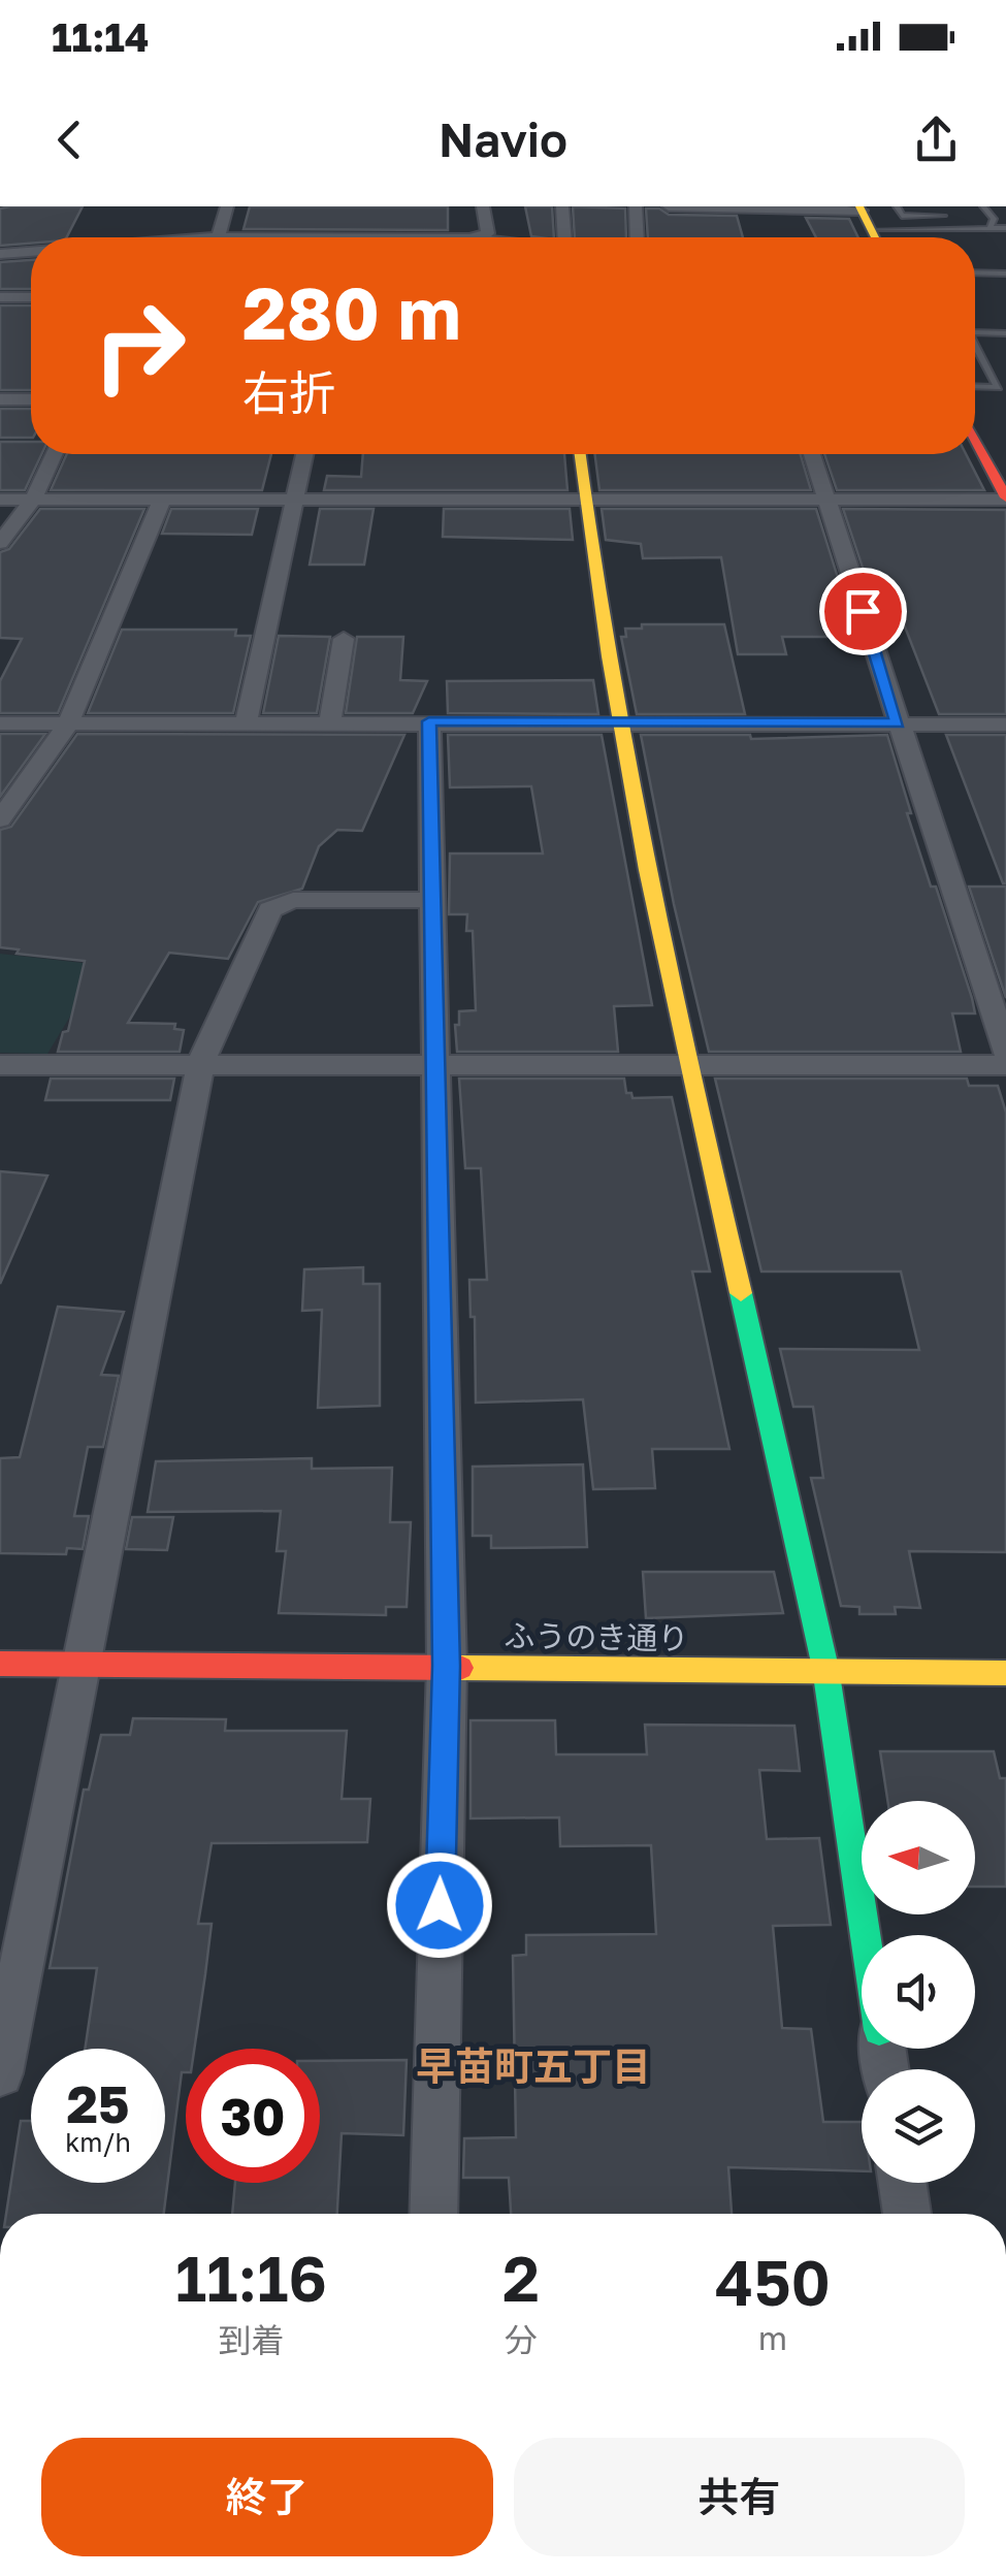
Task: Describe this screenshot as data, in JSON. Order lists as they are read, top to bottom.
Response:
{
  "streets": {
    "street": ["ふうのき通り"]
  },
  "districts": ["早苗町五丁目"],
  "north": "left",
  "page": {
    "status": "11:14",
    "header": "Navio",
    "turn": ["280 m", "右折"],
    "speed": "25 km/h",
    "limit": "30",
    "eta": [
      "11:16",
      "到着",
      "2",
      "分",
      "450",
      "m"
    ],
    "buttons": ["終了", "共有"]
  }
}
